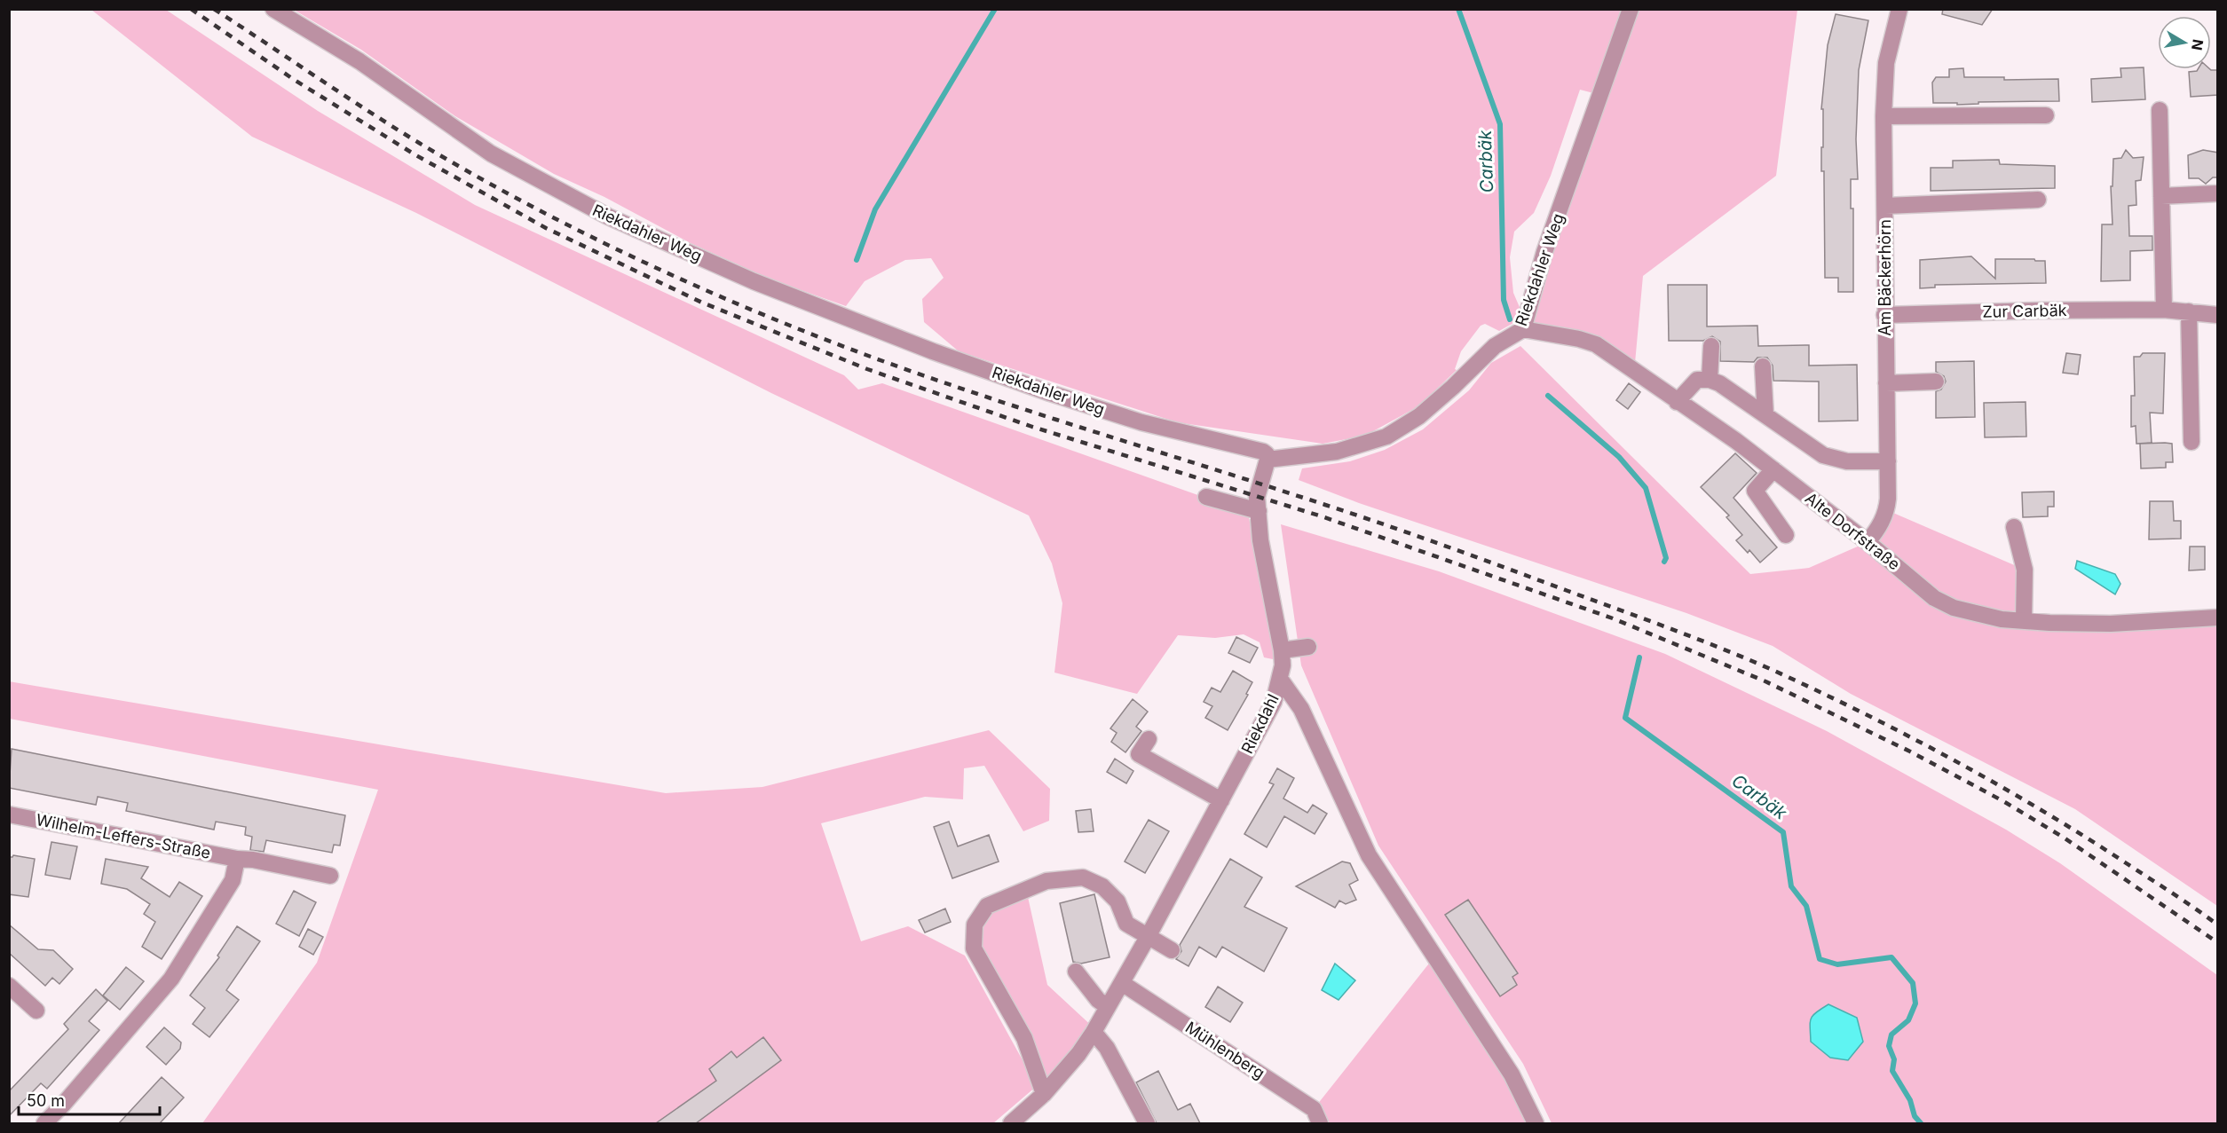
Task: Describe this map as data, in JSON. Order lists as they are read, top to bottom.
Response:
{
  "streets": {
    "street": [
      "Riekdahler Weg",
      "Am Bäckerhörn",
      "Zur Carbäk",
      "Alte Dorfstraße",
      "Riekdahl",
      "Wilhelm-Leffers-Straße",
      "Mühlenberg"
    ]
  },
  "crossings": [
    ["Riekdahler Weg", "Alte Dorfstraße"],
    ["Riekdahler Weg", "Riekdahl"],
    ["Am Bäckerhörn", "Zur Carbäk"],
    ["Am Bäckerhörn", "Alte Dorfstraße"],
    ["Riekdahl", "Mühlenberg"]
  ],
  "water": ["Carbäk"],
  "scale_bar": "50 m",
  "north": "right"
}
